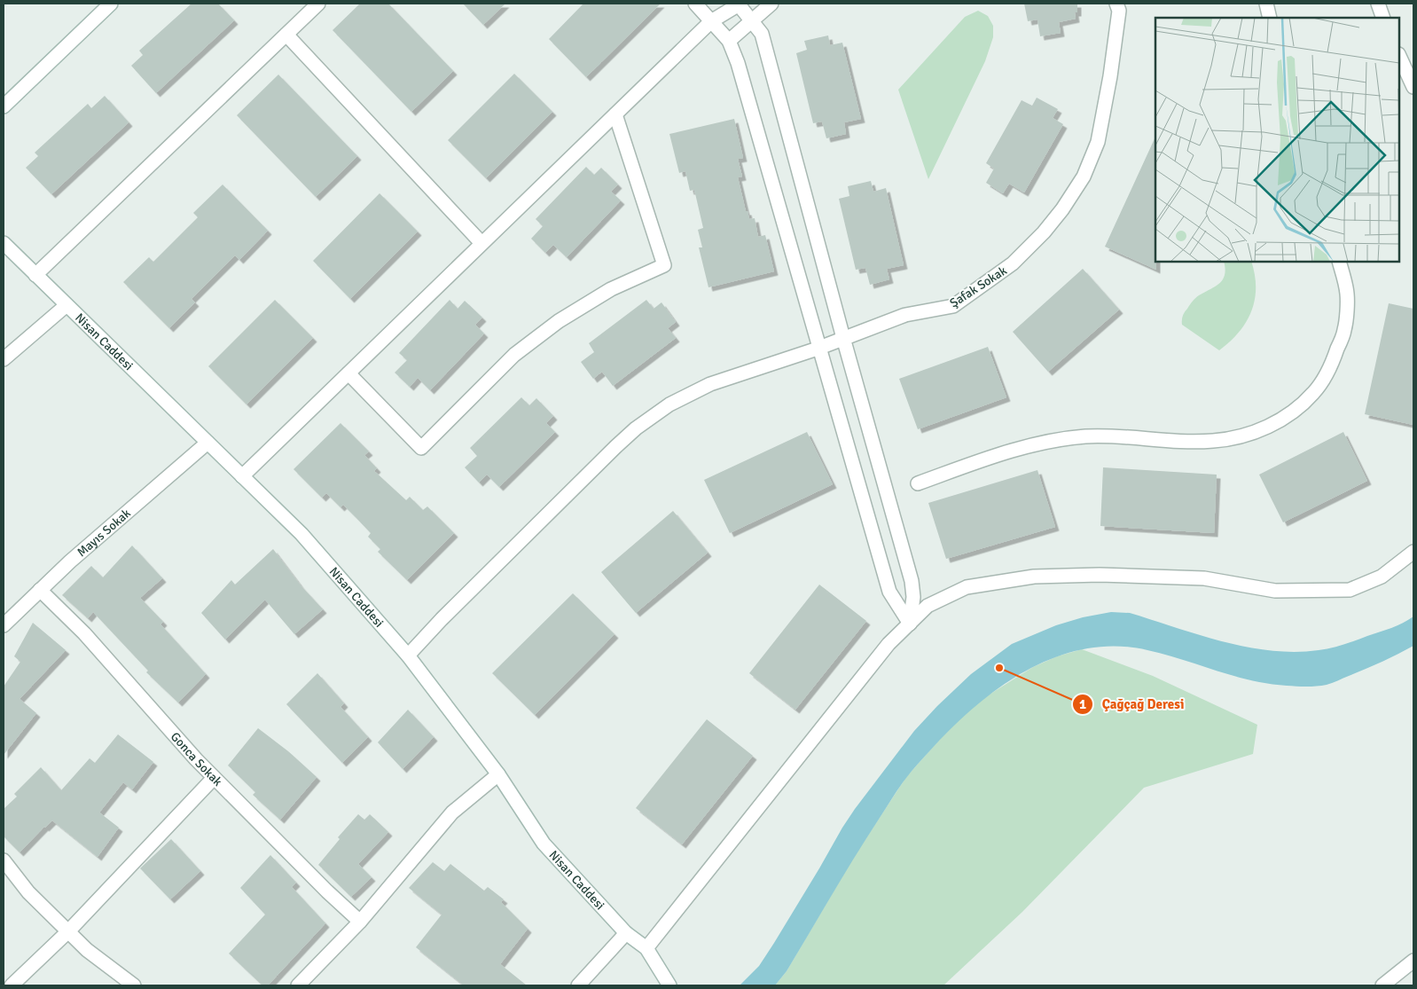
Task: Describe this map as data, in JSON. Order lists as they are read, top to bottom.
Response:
{
  "streets": {
    "street": [
      "Şafak Sokak",
      "Nisan Caddesi",
      "Mayıs Sokak",
      "Gonca Sokak"
    ]
  },
  "crossings": [
    ["Şafak Sokak", "Nisan Caddesi"],
    ["Nisan Caddesi", "Mayıs Sokak"],
    ["Mayıs Sokak", "Gonca Sokak"]
  ],
  "places": ["Çağçağ Deresi"]
}
